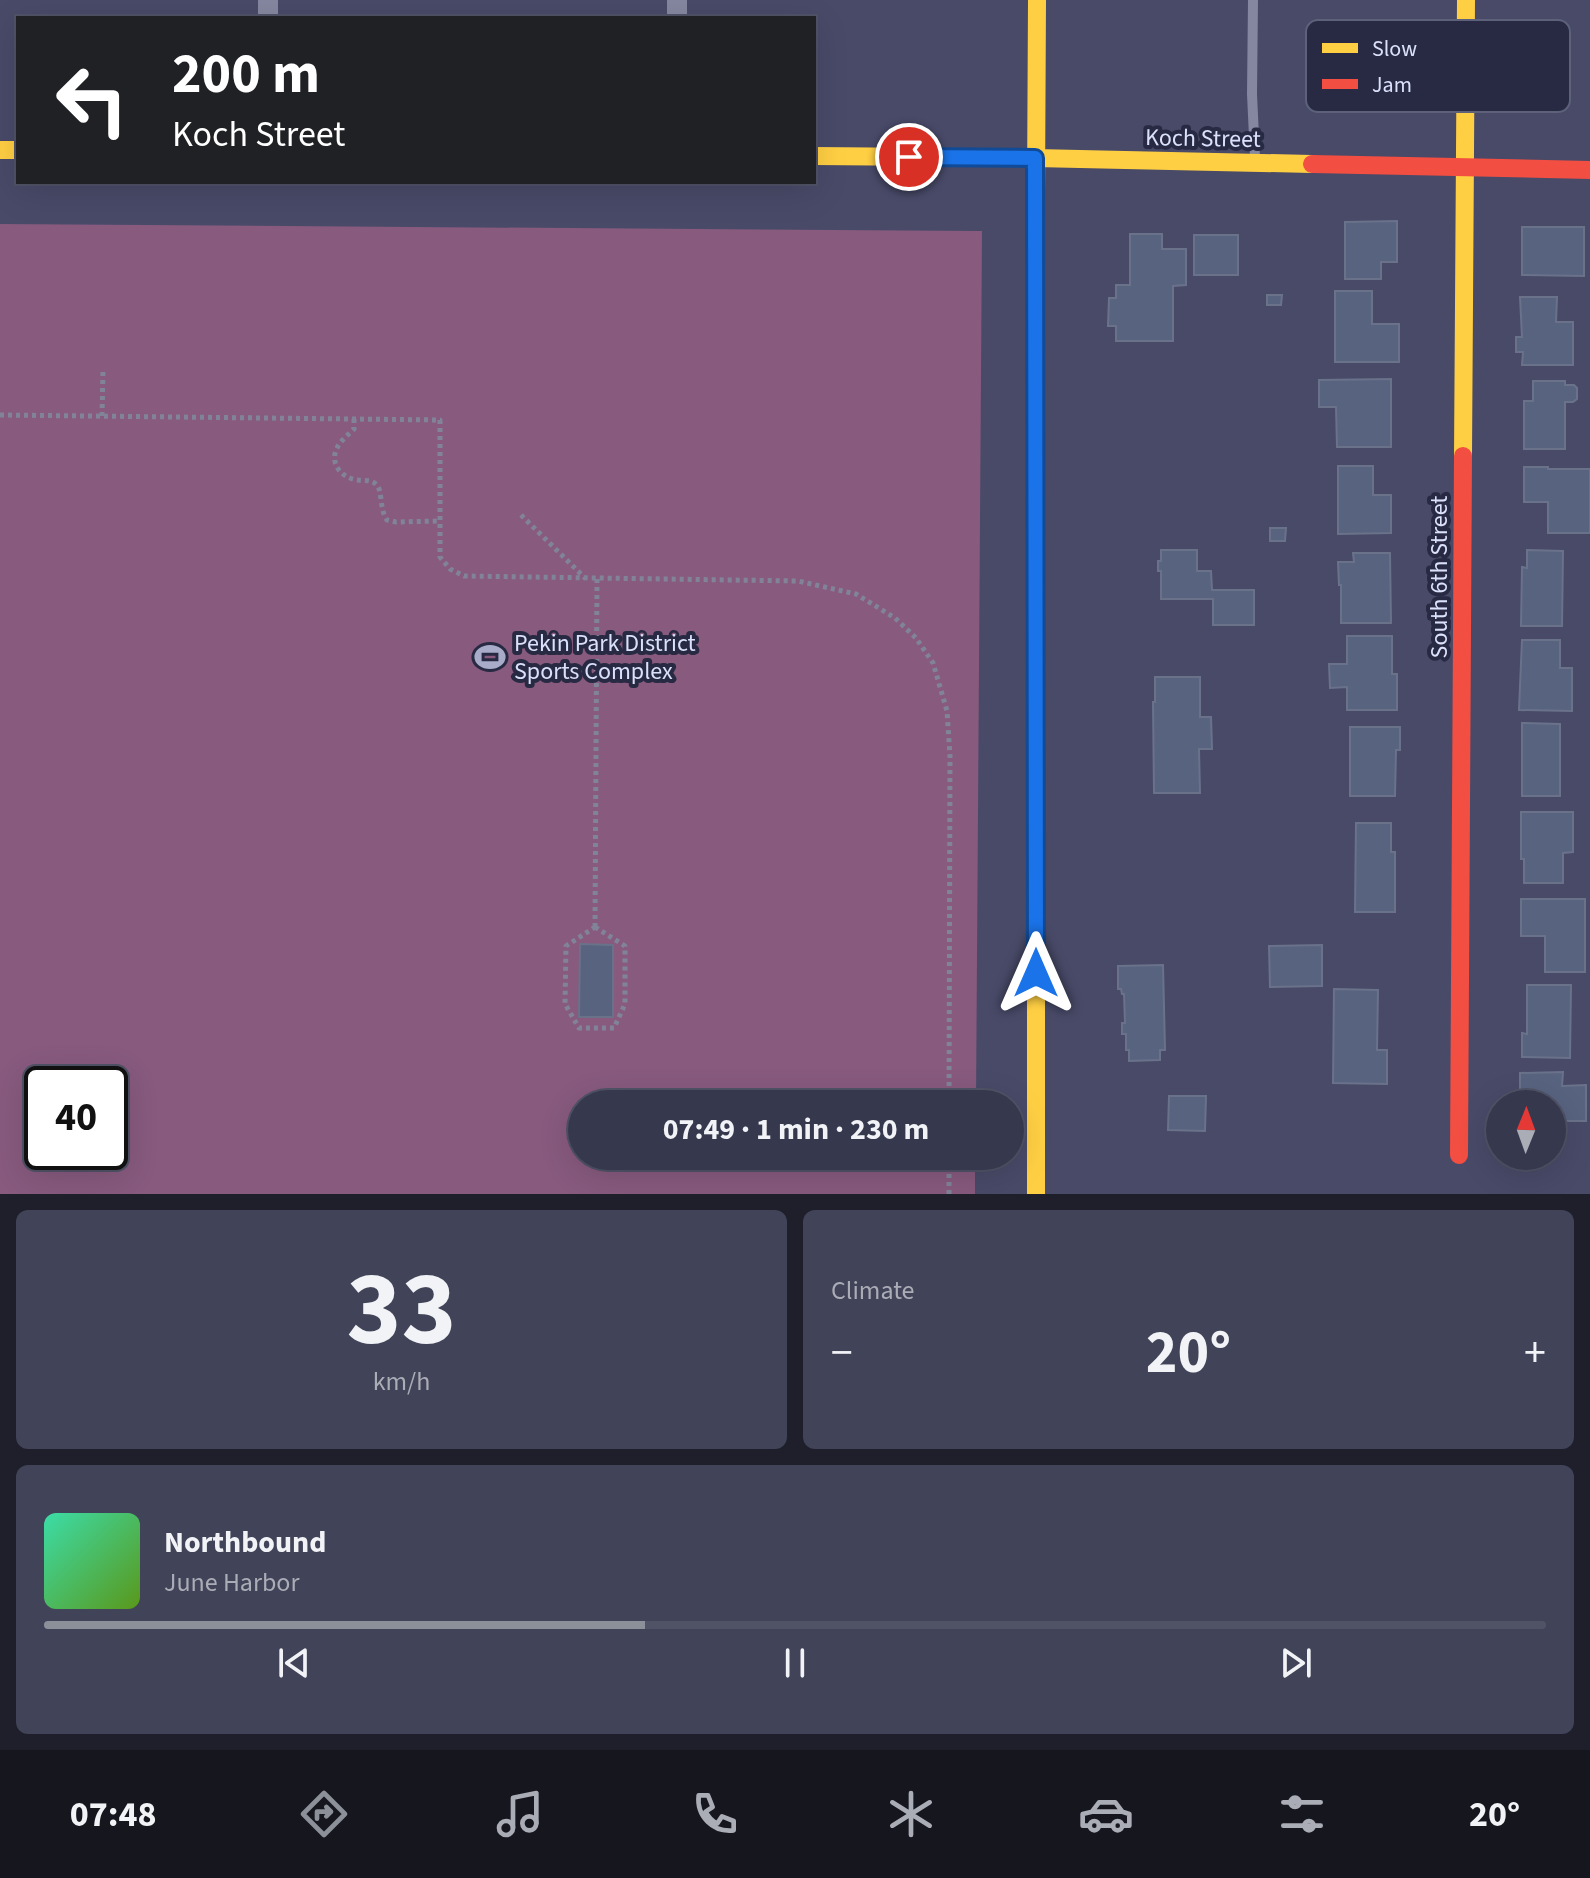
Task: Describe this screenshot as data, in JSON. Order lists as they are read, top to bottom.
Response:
{
  "streets": {
    "street": ["Koch Street", "South 6th Street"]
  },
  "crossings": [
    ["Koch Street", "South 6th Street"]
  ],
  "places": {
    "sports": ["Pekin Park District Sports Complex"]
  },
  "legend": ["Slow", "Jam"],
  "north": "top",
  "page": {
    "turn": ["200 m", "Koch Street"],
    "limit": "40",
    "trip": "07:49 · 1 min · 230 m",
    "tile": [
      ["33", "km/h"],
      "Climate"
    ],
    "heat": ["−", "20°", "+"],
    "song": ["Northbound", "June Harbor"],
    "tabs": ["07:48", "20°"]
  }
}
